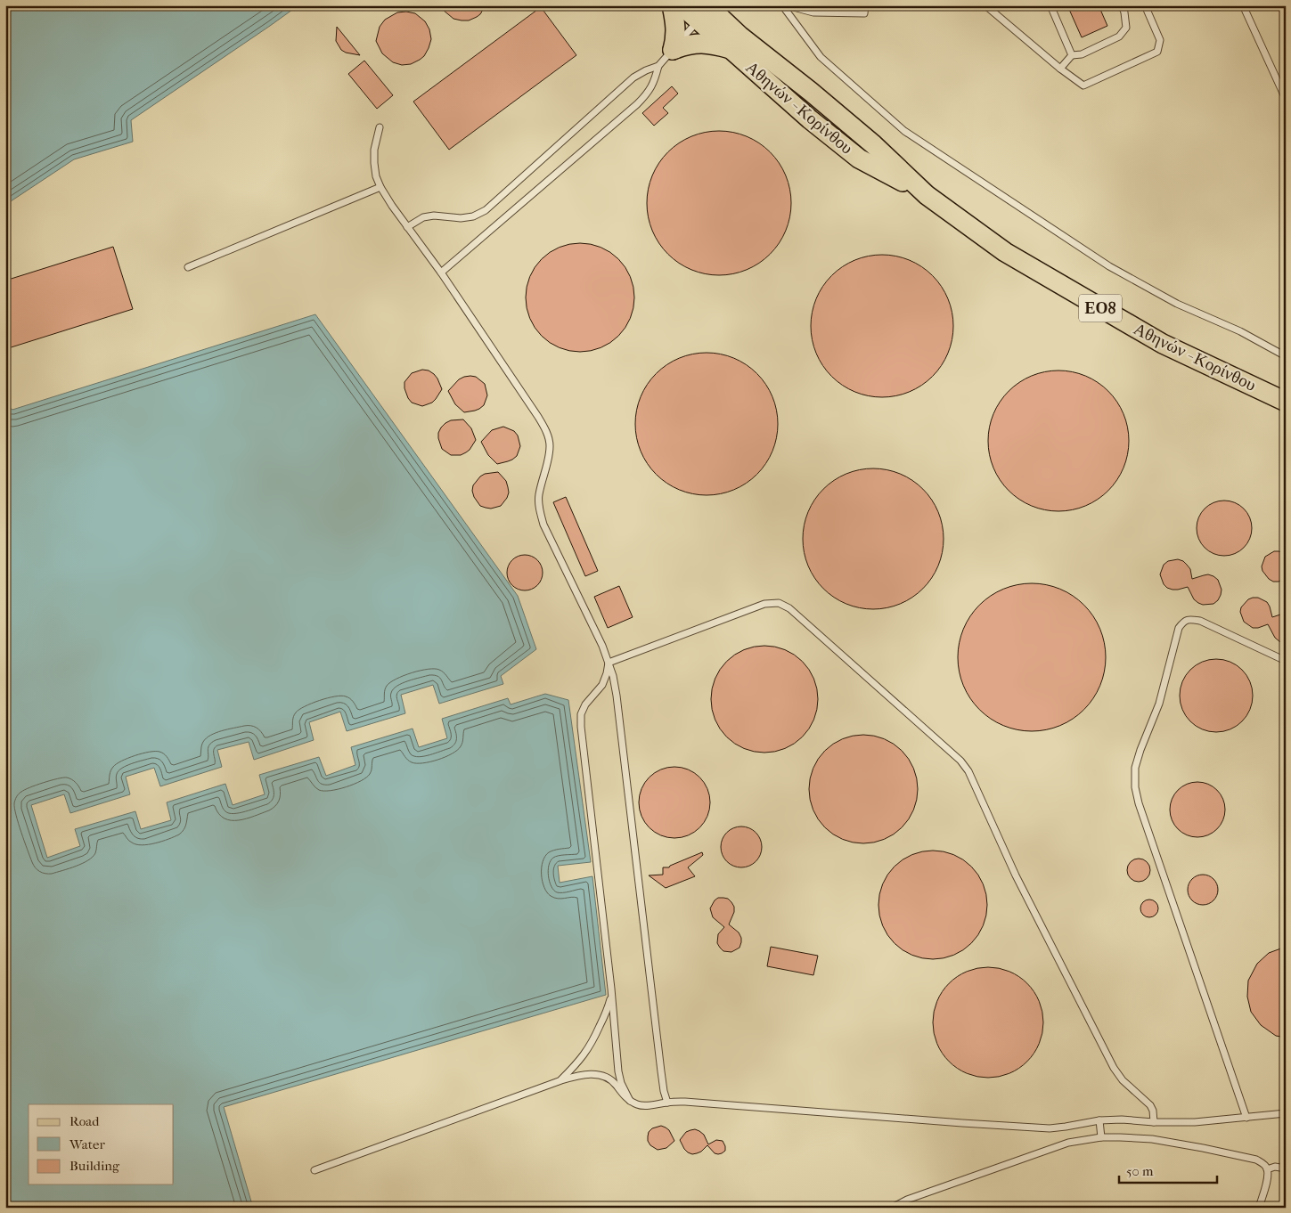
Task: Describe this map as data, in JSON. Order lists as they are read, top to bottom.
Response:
{
  "streets": {
    "main road": ["Αθηνών - Κορίνθου", "ΕΟ8"]
  },
  "legend": ["Road", "Water", "Building"],
  "scale_bar": "50 m"
}
